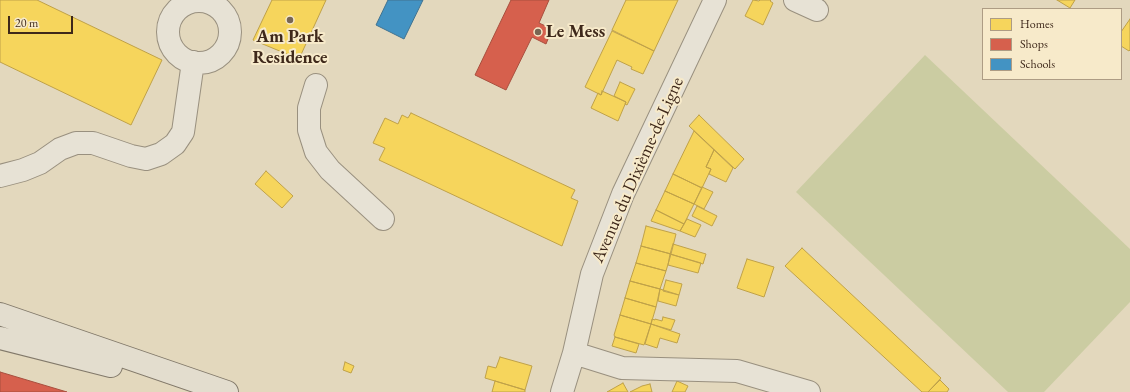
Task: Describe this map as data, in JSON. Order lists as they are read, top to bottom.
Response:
{
  "streets": {
    "street": ["Avenue du Dixième-de-Ligne"]
  },
  "places": ["Am Park Residence", "Le Mess"],
  "legend": ["Homes", "Shops", "Schools"],
  "scale_bar": "20 m"
}
